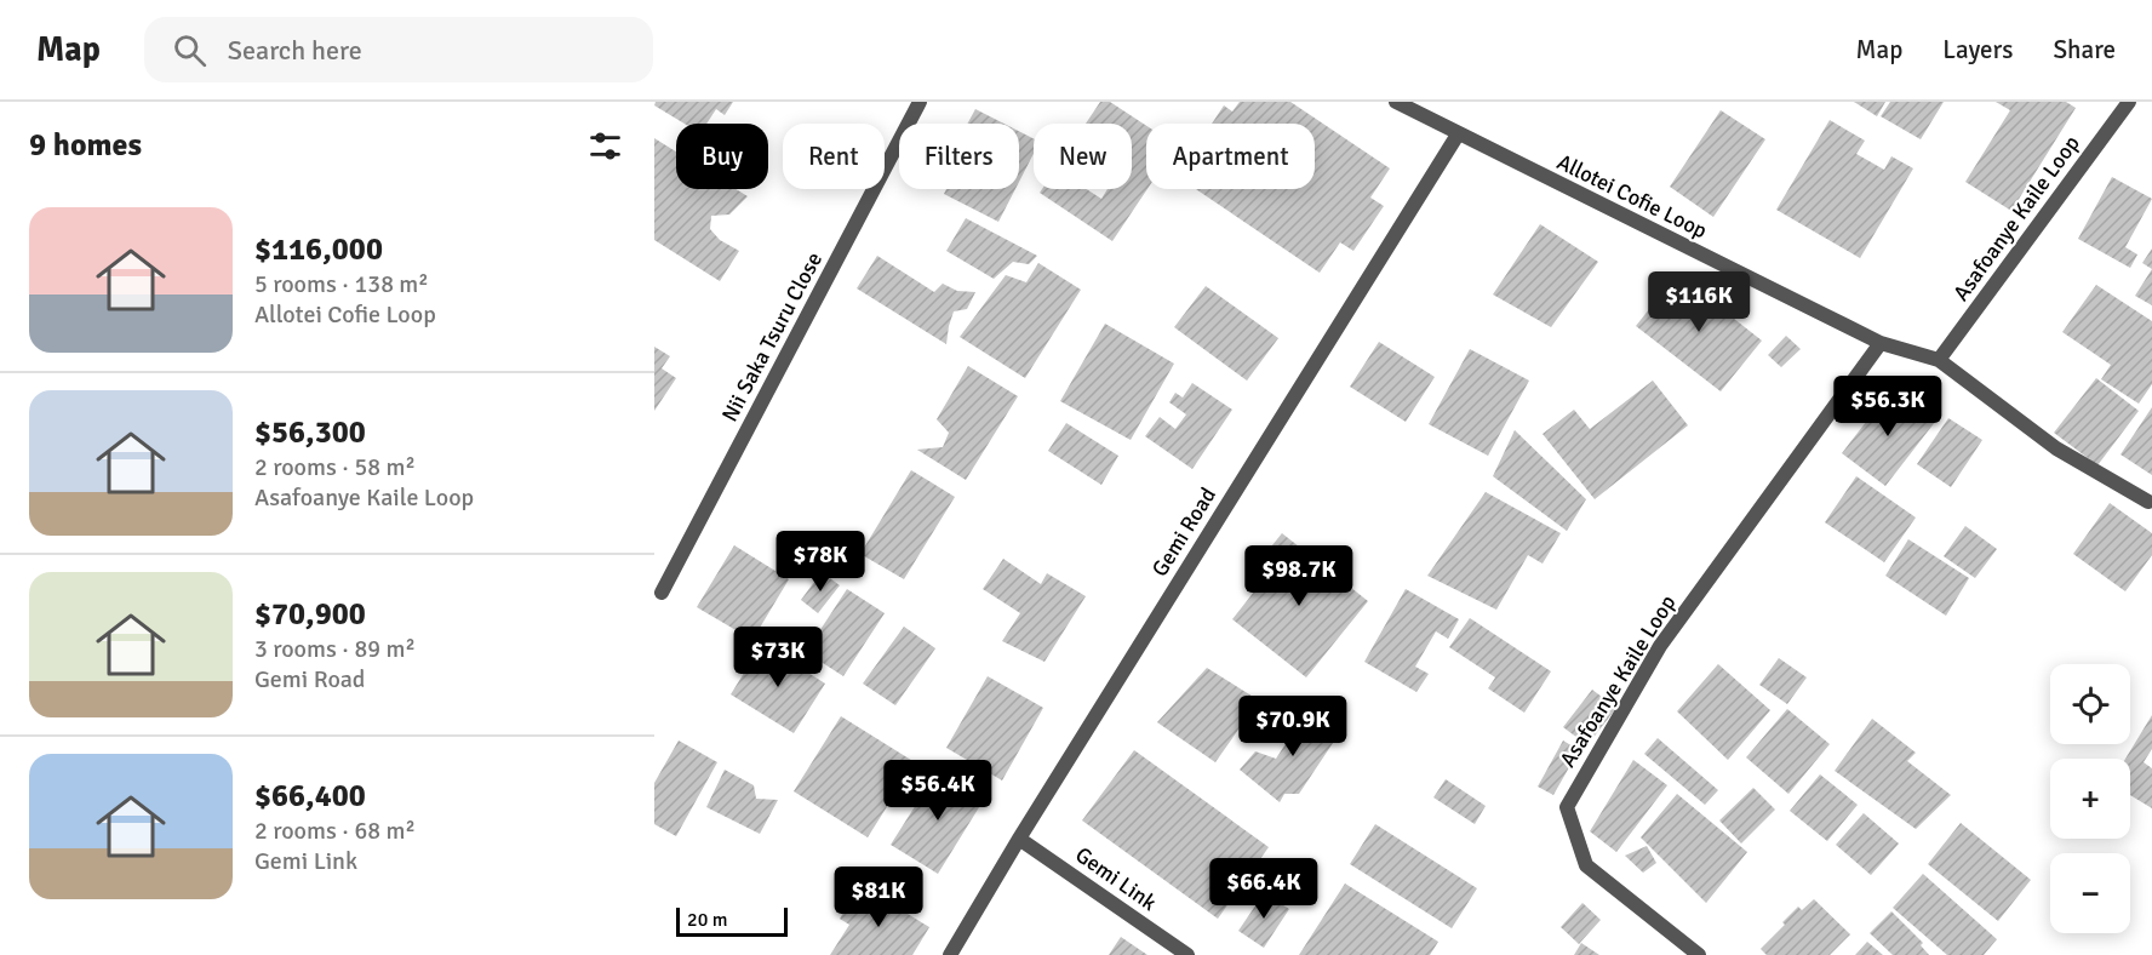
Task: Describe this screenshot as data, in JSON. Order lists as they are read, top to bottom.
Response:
{
  "streets": {
    "street": [
      "Allotei Cofie Loop",
      "Asafoanye Kaile Loop",
      "Nii Saka Tsuru Close",
      "Gemi Road",
      "Gemi Link"
    ]
  },
  "crossings": [
    ["Allotei Cofie Loop", "Asafoanye Kaile Loop"],
    ["Allotei Cofie Loop", "Gemi Road"],
    ["Gemi Road", "Gemi Link"]
  ],
  "scale_bar": "20 m",
  "page": {
    "header": "Map",
    "search": "Search here",
    "nav": ["Map", "Layers", "Share"],
    "heading": "9 homes",
    "chip": [
      "Buy",
      "Rent",
      "Filters",
      "New",
      "Apartment"
    ],
    "list": [
      {
        "name": "$116,000",
        "note": "5 rooms · 138 m² · Allotei Cofie Loop"
      },
      {
        "name": "$56,300",
        "note": "2 rooms · 58 m² · Asafoanye Kaile Loop"
      },
      {
        "name": "$70,900",
        "note": "3 rooms · 89 m² · Gemi Road"
      },
      {
        "name": "$66,400",
        "note": "2 rooms · 68 m² · Gemi Link"
      }
    ],
    "price": [
      "$116K",
      "$56.3K",
      "$78K",
      "$98.7K",
      "$73K",
      "$70.9K",
      "$56.4K",
      "$66.4K",
      "$81K"
    ],
    "map_buttons": ["+", "−"],
    "scale": "20 m"
  }
}
